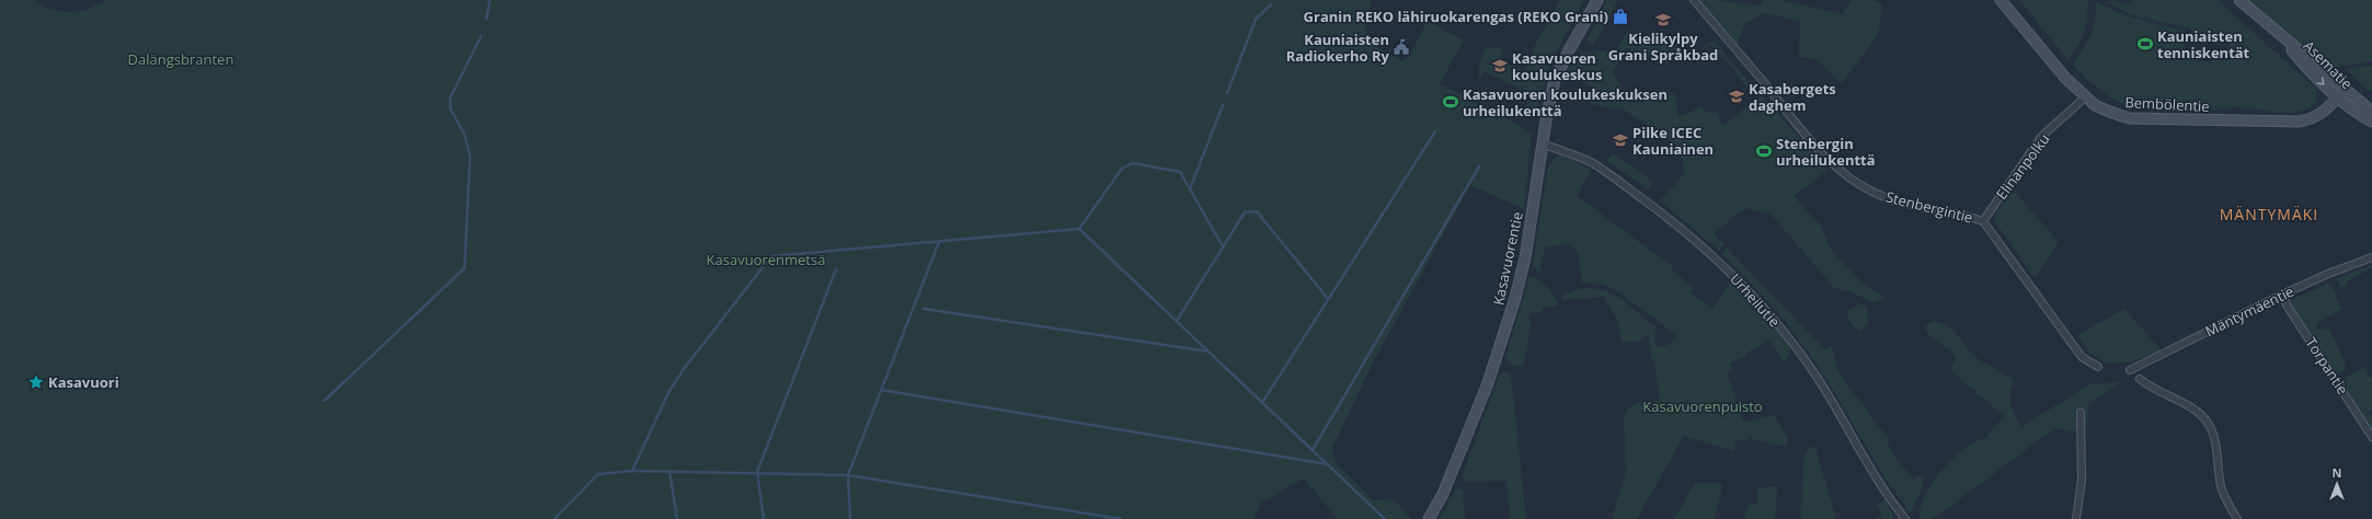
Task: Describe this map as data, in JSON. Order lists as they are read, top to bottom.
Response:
{
  "streets": {
    "street": [
      "Asematie",
      "Bembölentie",
      "Elinanpolku",
      "Stenbergintie",
      "Kasavuorentie",
      "Urheilutie",
      "Mäntymäentie",
      "Torpantie"
    ]
  },
  "crossings": [
    ["Asematie", "Bembölentie"],
    ["Bembölentie", "Elinanpolku"],
    ["Elinanpolku", "Stenbergintie"],
    ["Kasavuorentie", "Urheilutie"],
    ["Mäntymäentie", "Torpantie"]
  ],
  "districts": ["MÄNTYMÄKI"],
  "parks": ["Dalängsbranten", "Kasavuorenmetsä", "Kasavuorenpuisto"],
  "places": {
    "shop": ["Granin REKO lähiruokarengas (REKO Grani)"],
    "school or university": [
      "Kielikylpy Grani Språkbad",
      "Kasavuoren koulukeskus",
      "Kasabergets daghem",
      "Pilke ICEC Kauniainen"
    ],
    "sports": ["Kauniaisten tenniskentät", "Kasavuoren koulukeskuksen urheilukenttä", "Stenbergin urheilukenttä"],
    "public building": ["Kauniaisten Radiokerho Ry"],
    "place": ["Kasavuori"]
  },
  "north": "top"
}
